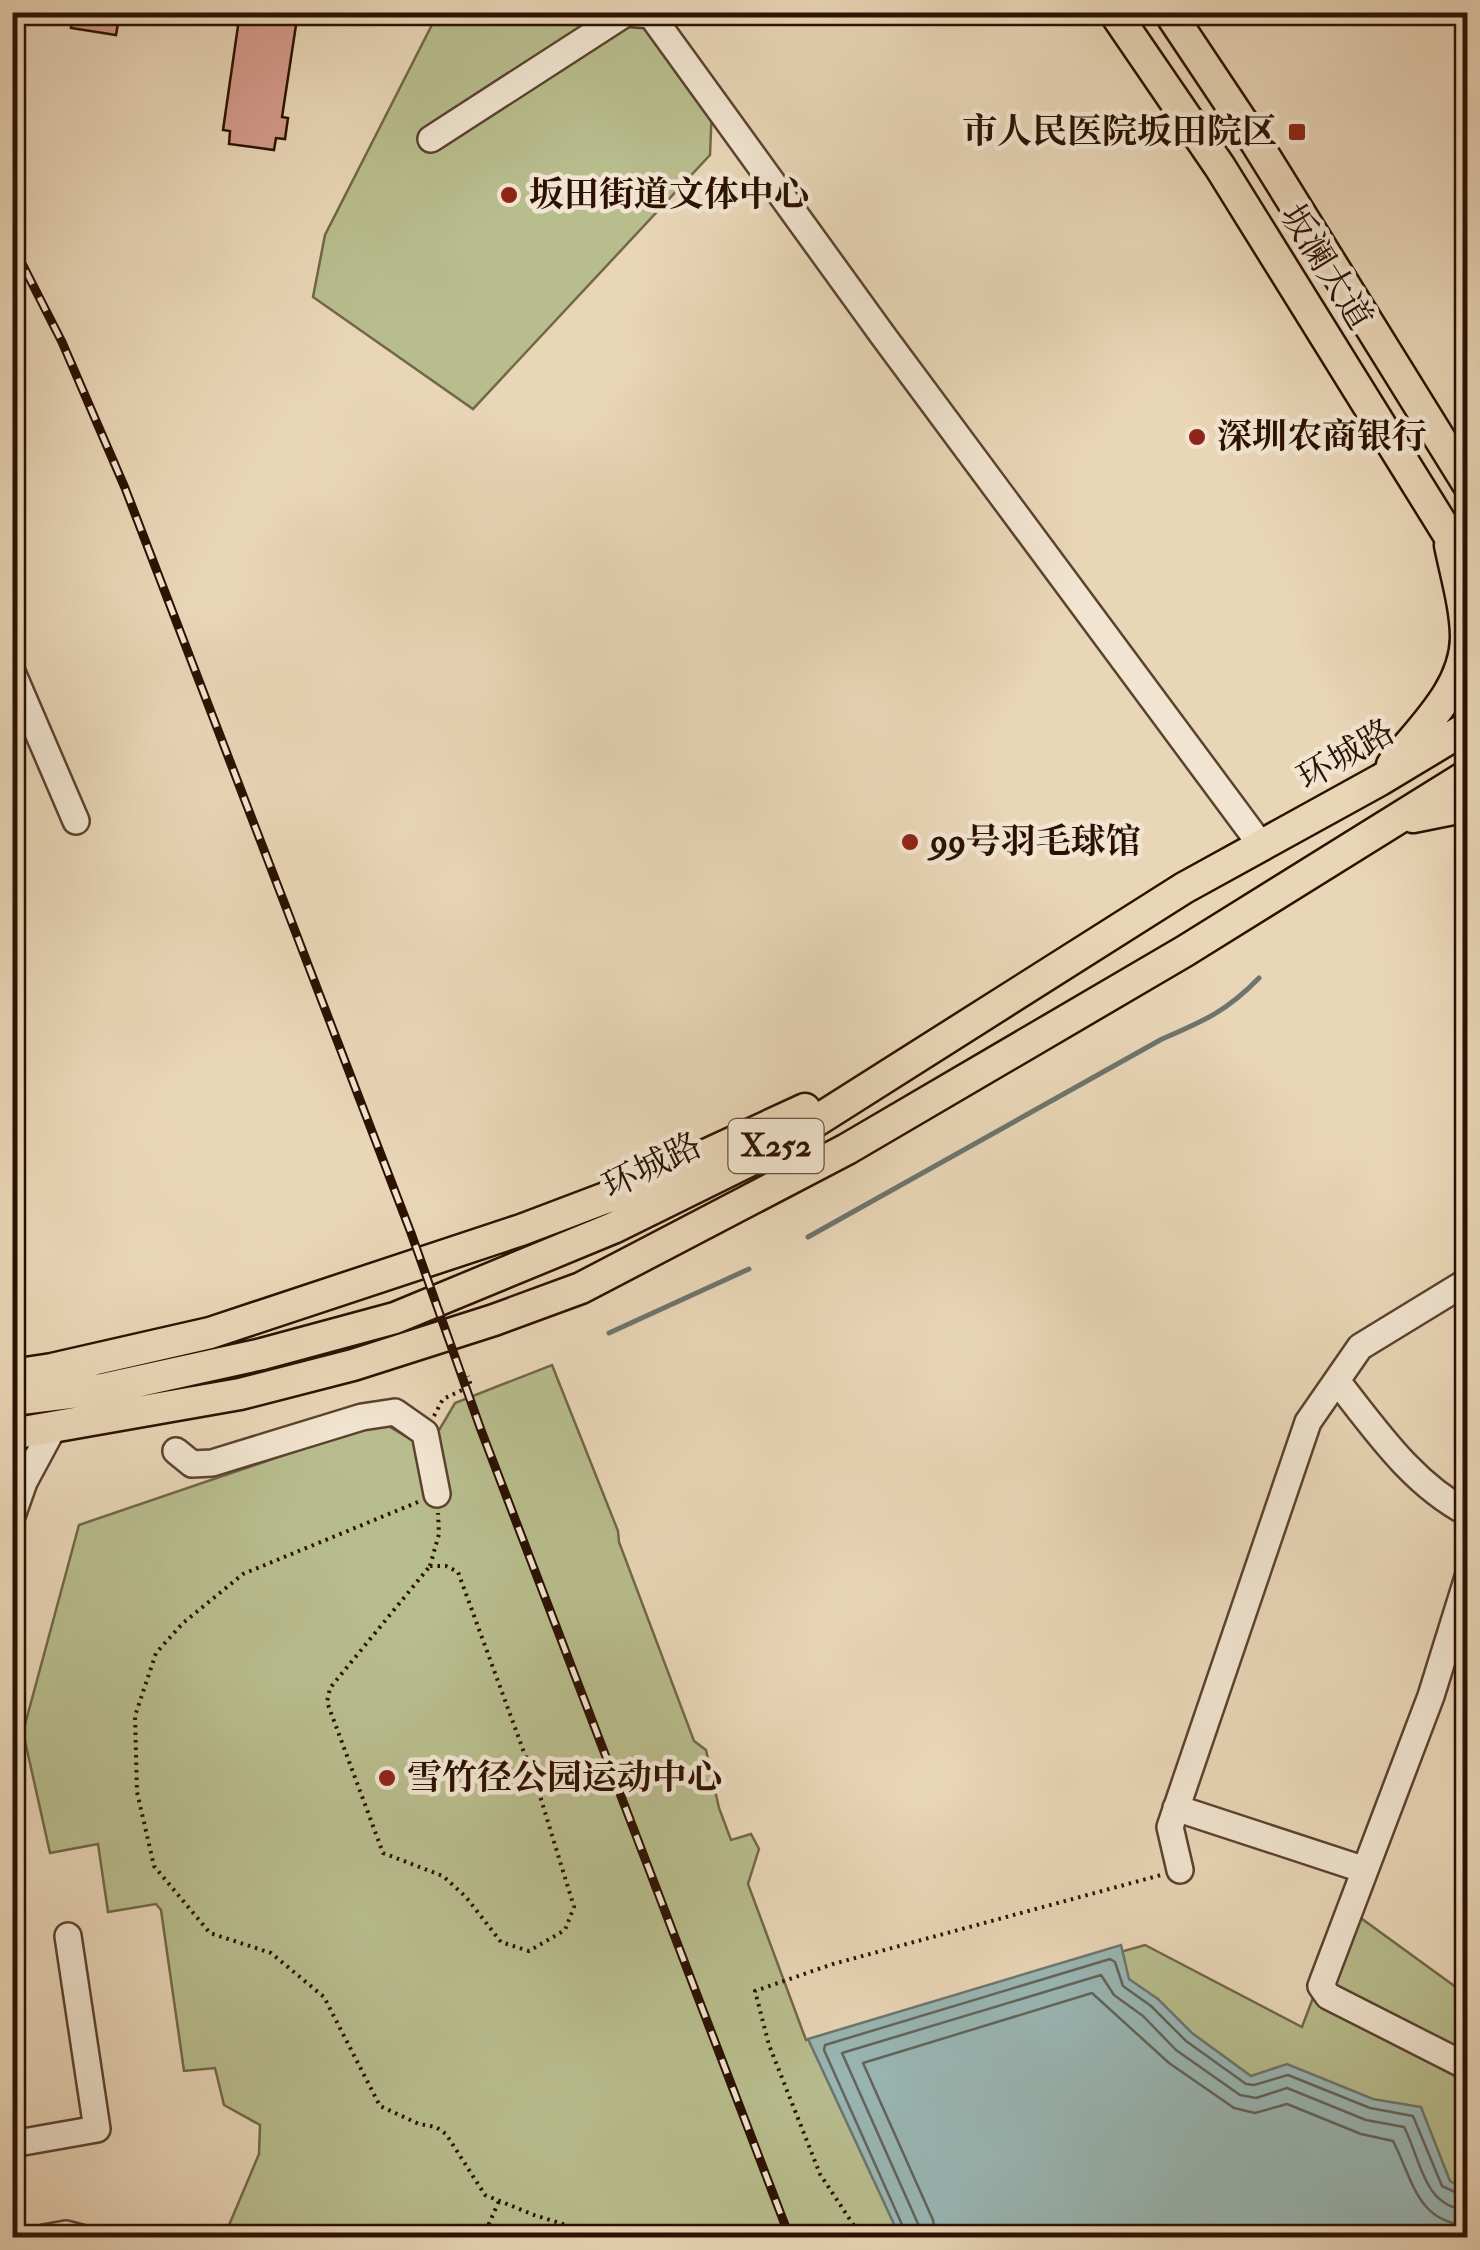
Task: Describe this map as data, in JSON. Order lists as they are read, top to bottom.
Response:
{
  "streets": {
    "main road": ["坂澜大道", "环城路", "X252"]
  },
  "places": {
    "transit": ["市人民医院坂田院区"],
    "other": [
      "坂田街道文体中心",
      "深圳农商银行",
      "99号羽毛球馆",
      "雪竹径公园运动中心"
    ]
  }
}
